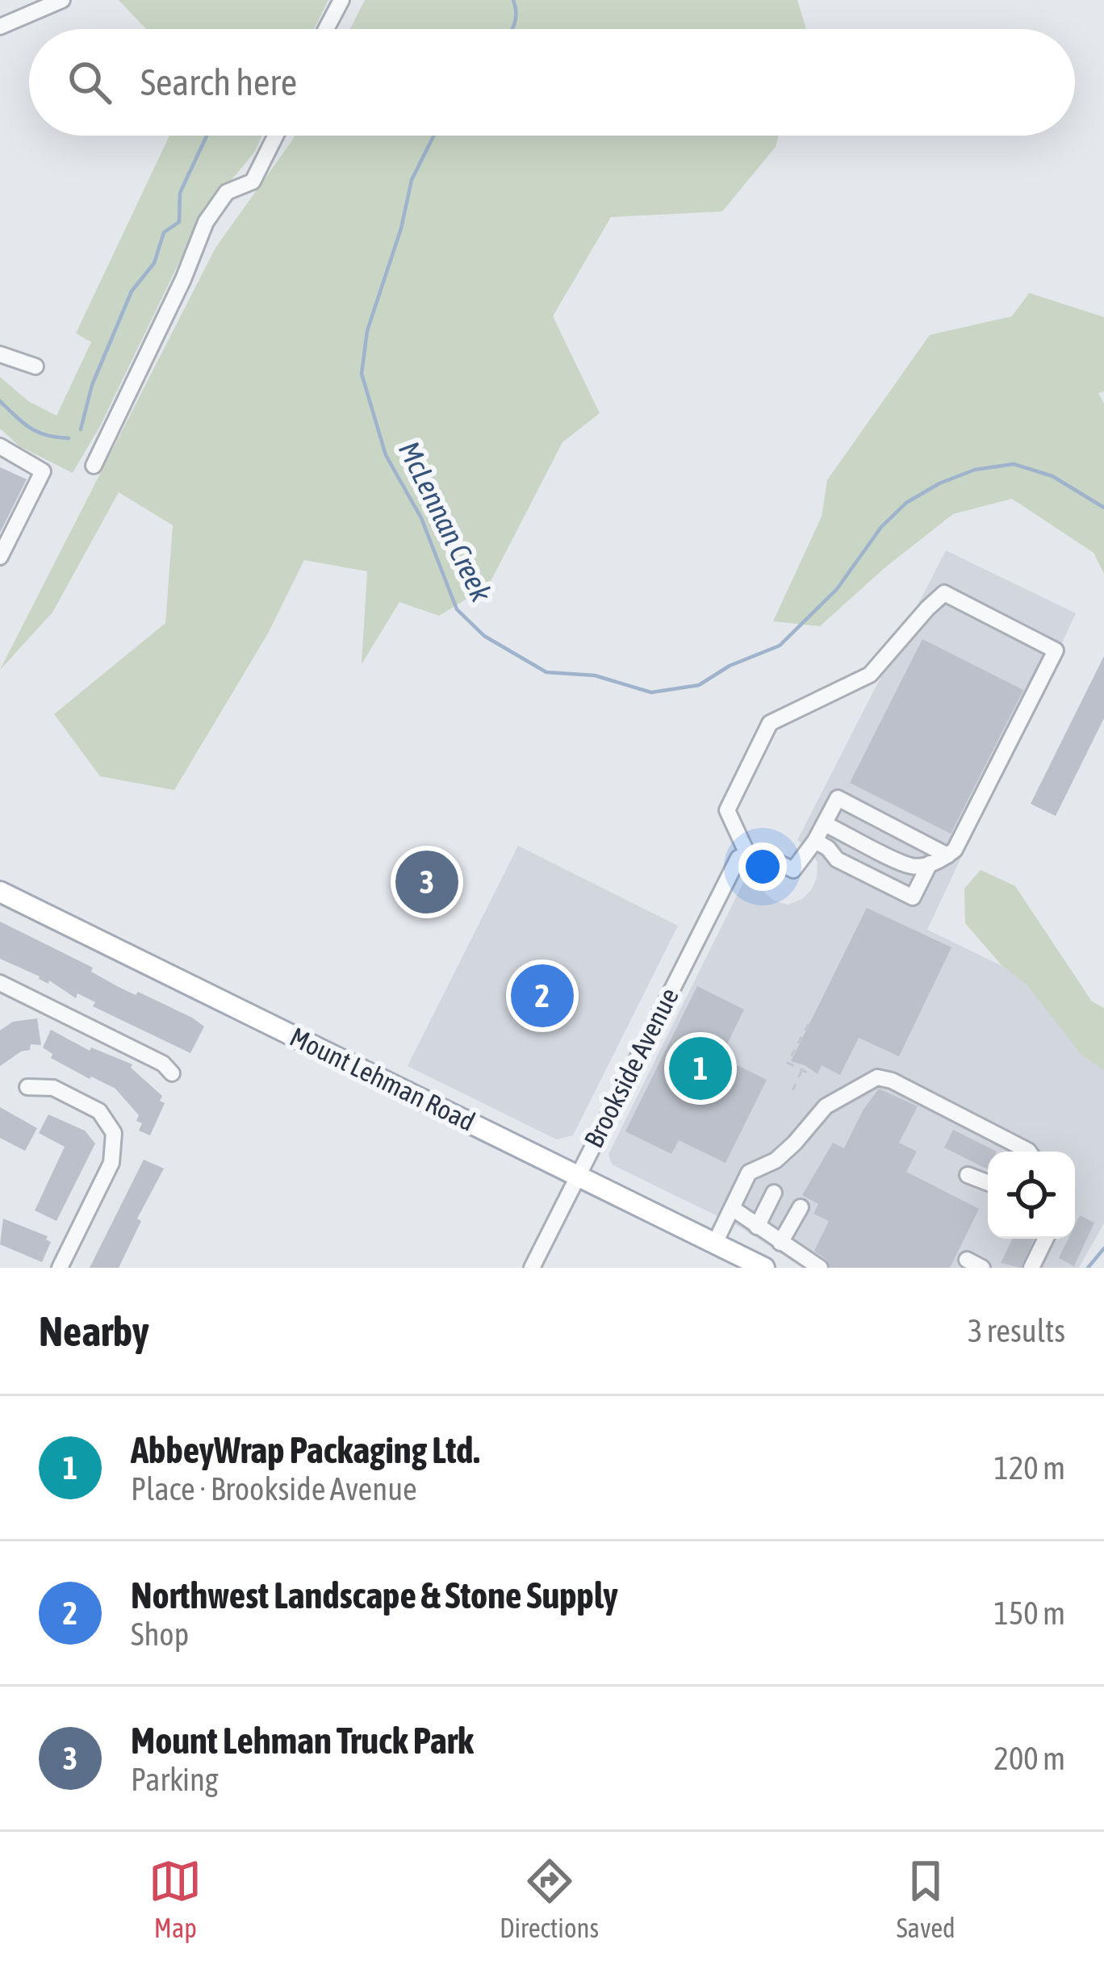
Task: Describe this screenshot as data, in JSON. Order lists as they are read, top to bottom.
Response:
{
  "streets": {
    "main road": ["Mount Lehman Road"],
    "street": ["Brookside Avenue"]
  },
  "crossings": [
    ["Brookside Avenue", "Mount Lehman Road"]
  ],
  "water": ["McLennan Creek"],
  "page": {
    "search": "Search here",
    "pins": ["3", "2", "1"],
    "heading": ["Nearby", "3 results"],
    "list": [
      {
        "mark": "1",
        "name": "AbbeyWrap Packaging Ltd.",
        "note": "Place · Brookside Avenue",
        "value": "120 m"
      },
      {
        "mark": "2",
        "name": "Northwest Landscape & Stone Supply",
        "note": "Shop",
        "value": "150 m"
      },
      {
        "mark": "3",
        "name": "Mount Lehman Truck Park",
        "note": "Parking",
        "value": "200 m"
      }
    ],
    "nav": ["Map", "Directions", "Saved"]
  }
}
